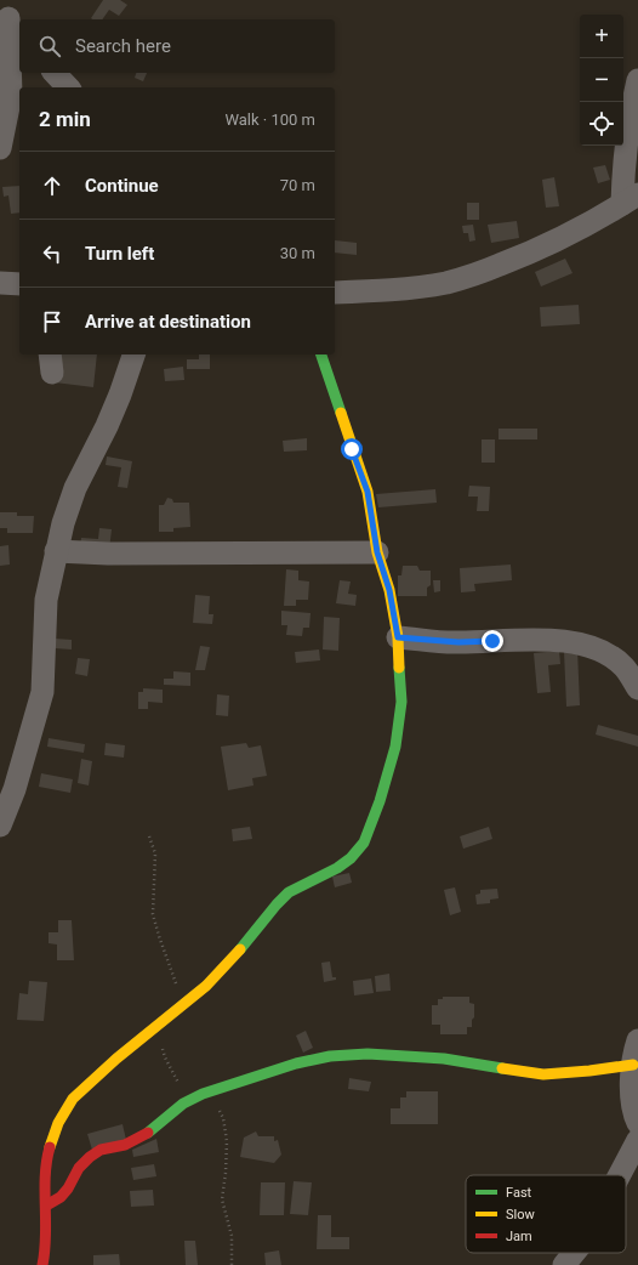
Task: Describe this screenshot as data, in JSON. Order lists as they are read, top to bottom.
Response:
{
  "legend": ["Fast", "Slow", "Jam"],
  "page": {
    "map_buttons": ["+", "−"],
    "search": "Search here",
    "heading": ["2 min", "Walk · 100 m"],
    "list": [
      ["Continue", "70 m"],
      ["Turn left", "30 m"],
      "Arrive at destination"
    ]
  }
}
